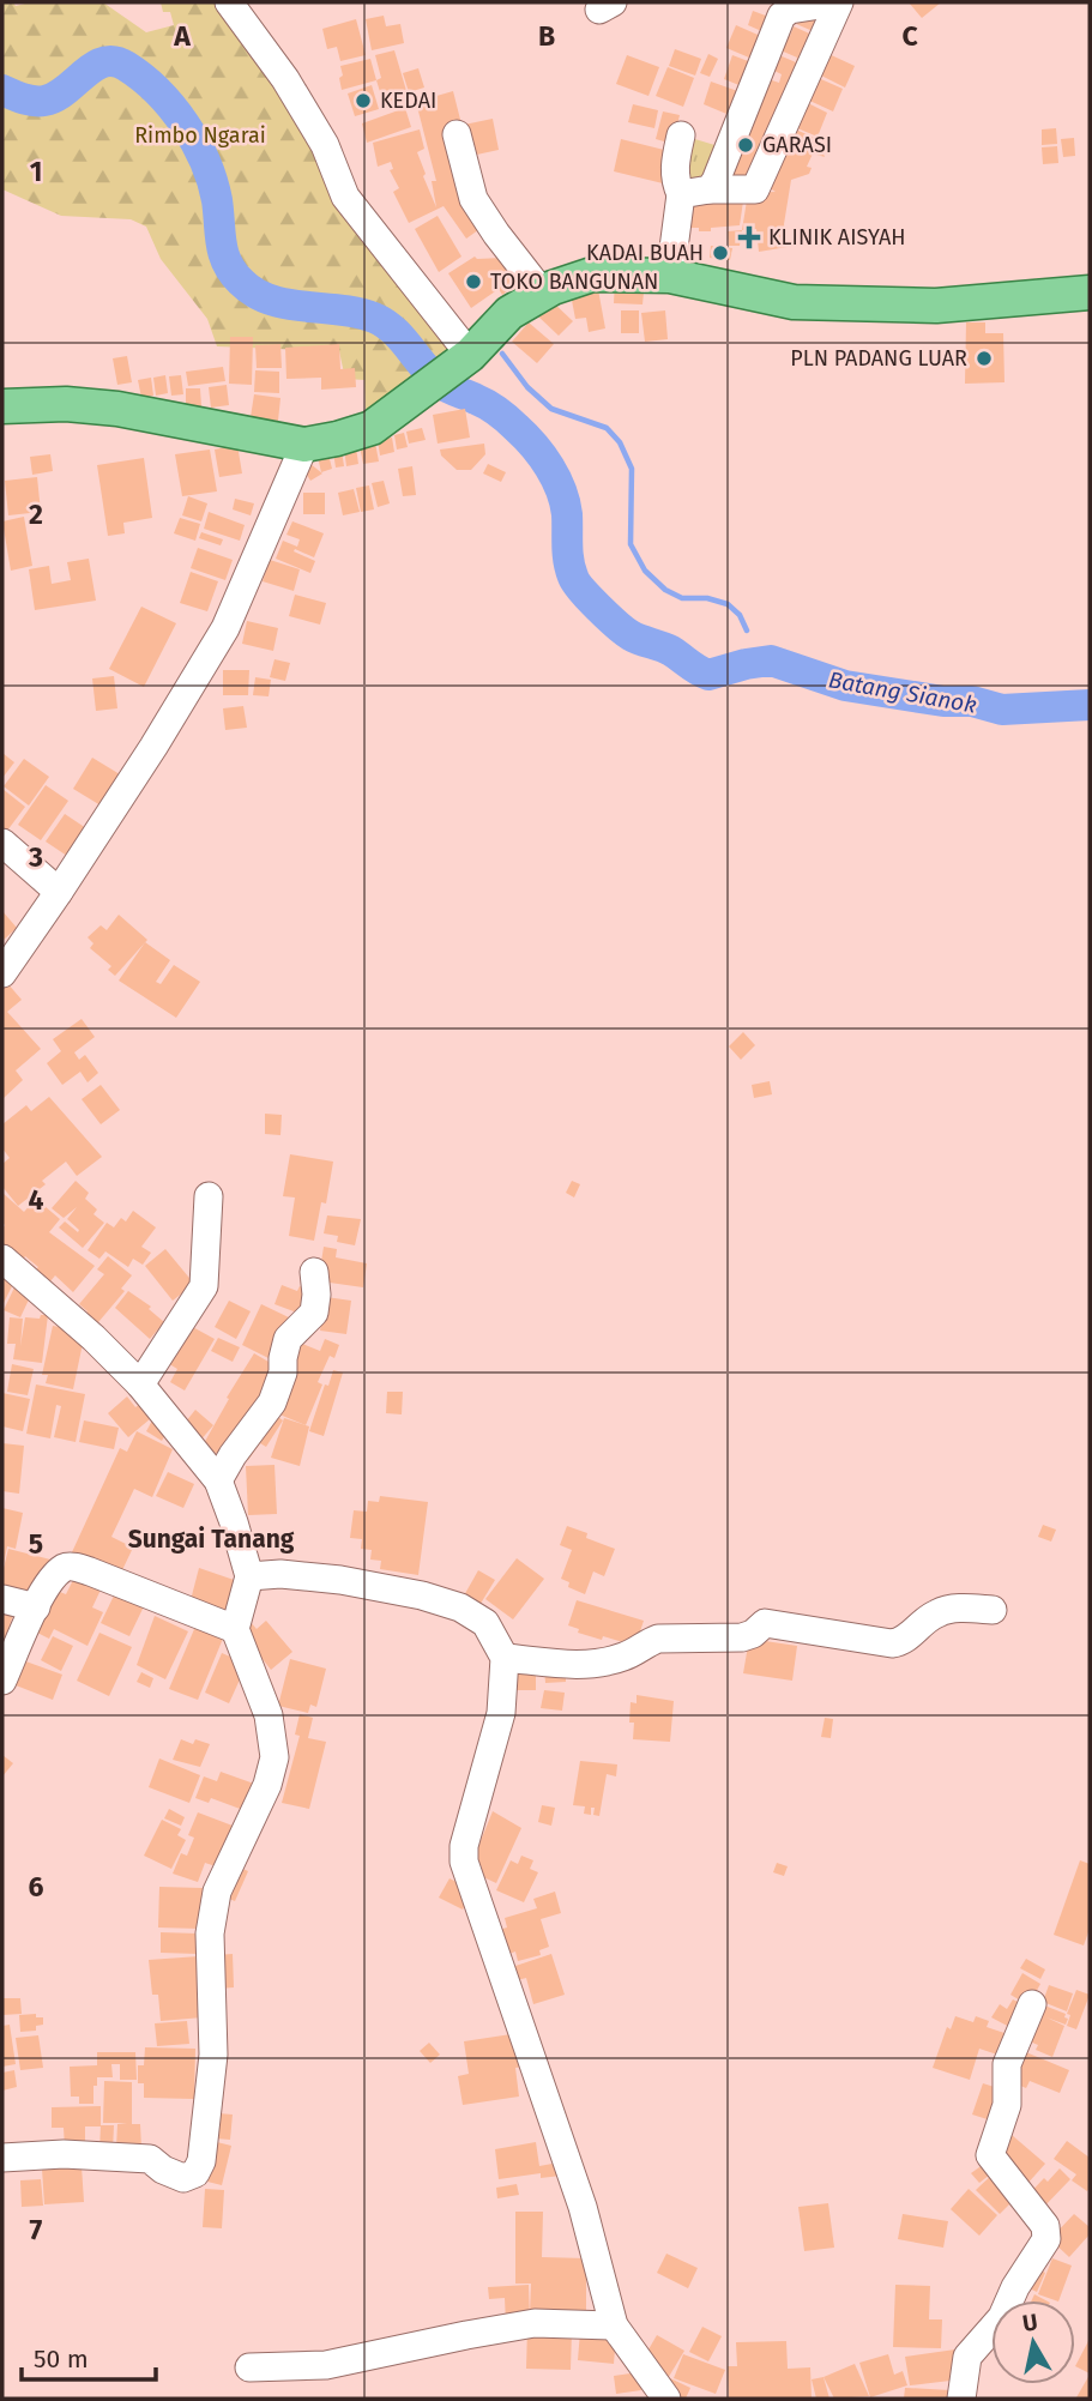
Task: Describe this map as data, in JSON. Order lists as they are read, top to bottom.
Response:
{
  "districts": ["Sungai Tanang"],
  "water": ["Batang Sianok"],
  "parks": ["Rimbo Ngarai"],
  "places": {
    "other": [
      "KEDAI",
      "GARASI",
      "KADAI BUAH",
      "TOKO BANGUNAN",
      "PLN PADANG LUAR"
    ],
    "health": ["KLINIK AISYAH"]
  },
  "scale_bar": "50 m",
  "north": "top",
  "grid": {
    "columns": ["A", "B", "C"],
    "rows": [
      "1",
      "2",
      "3",
      "4",
      "5",
      "6",
      "7"
    ]
  }
}
